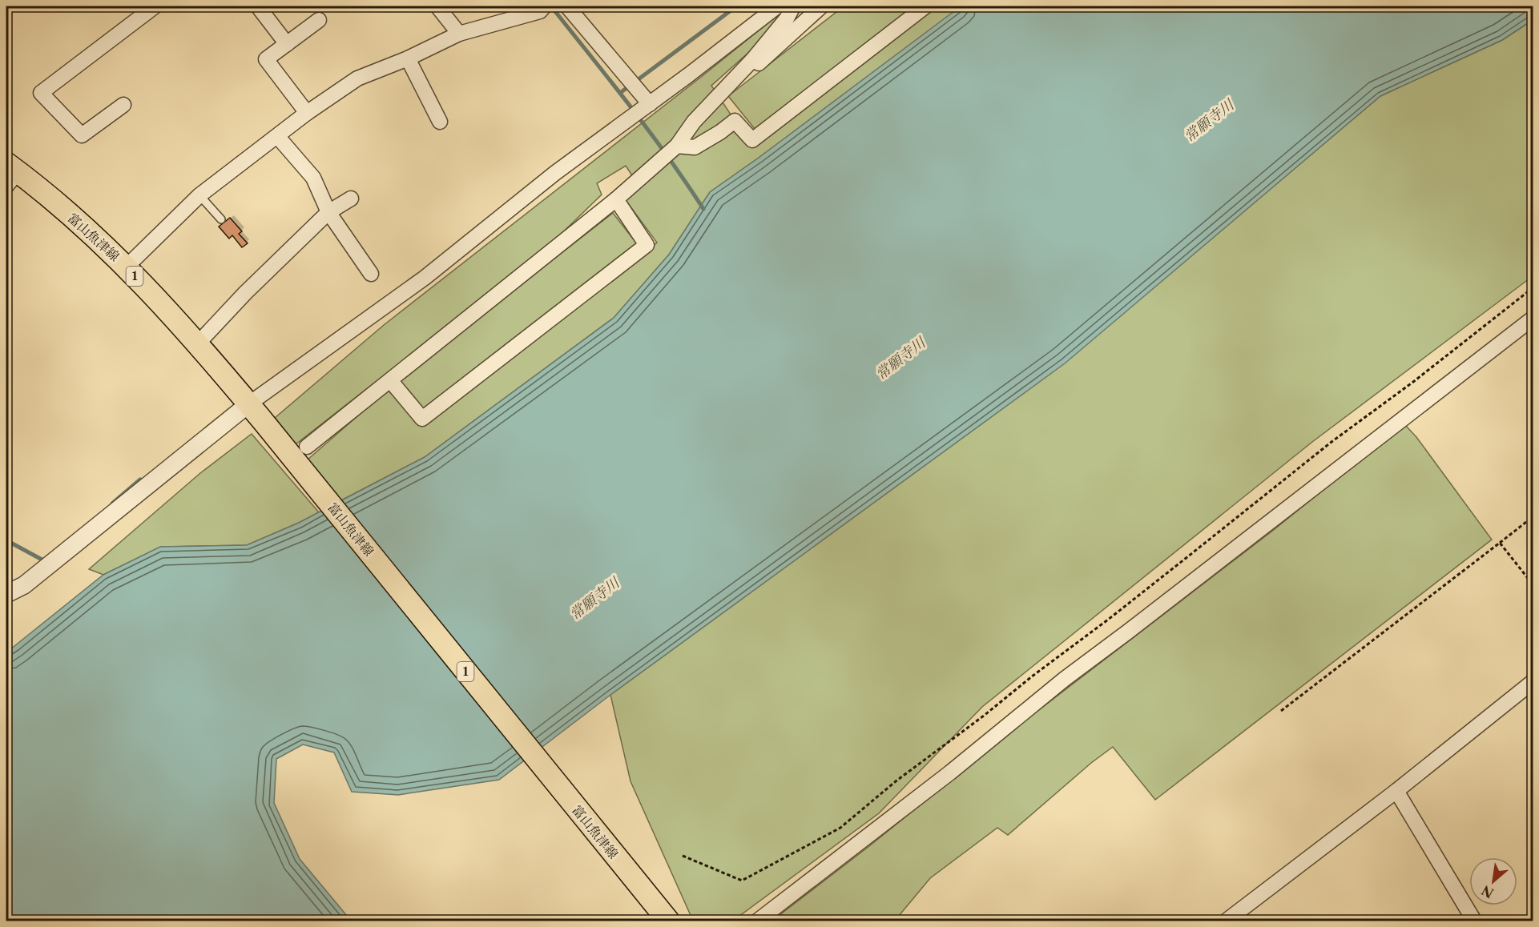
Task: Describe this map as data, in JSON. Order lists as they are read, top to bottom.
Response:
{
  "streets": {
    "main road": ["富山魚津線", "1"]
  },
  "water": ["常願寺川"],
  "north": "bottom left"
}
